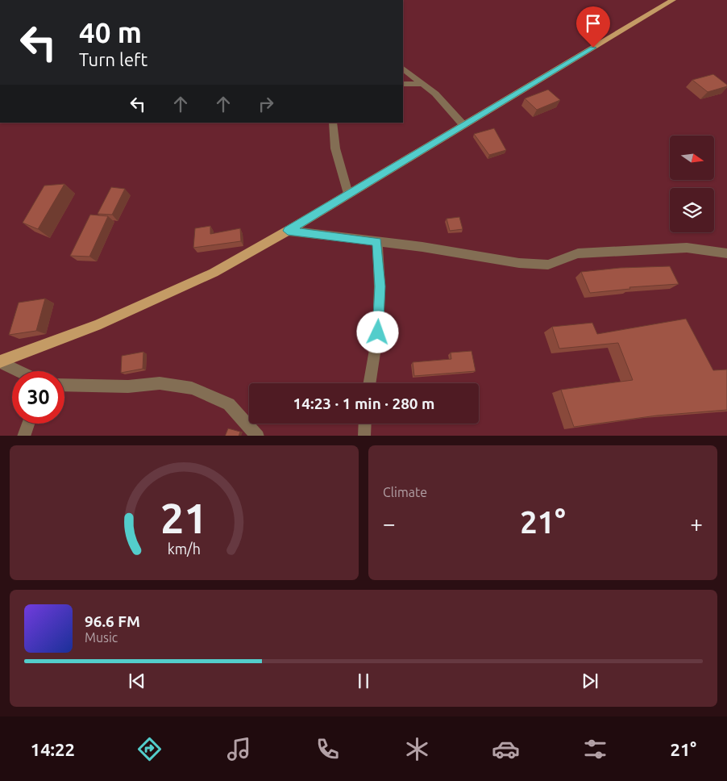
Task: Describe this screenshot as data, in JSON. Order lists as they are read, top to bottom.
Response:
{
  "north": "right",
  "page": {
    "turn": ["40 m", "Turn left"],
    "limit": "30",
    "trip": "14:23 · 1 min · 280 m",
    "tile": "Climate",
    "heat": ["−", "21°", "+"],
    "song": ["96.6 FM", "Music"],
    "tabs": ["14:22", "21°"],
    "gauge": ["21", "km/h"]
  }
}
